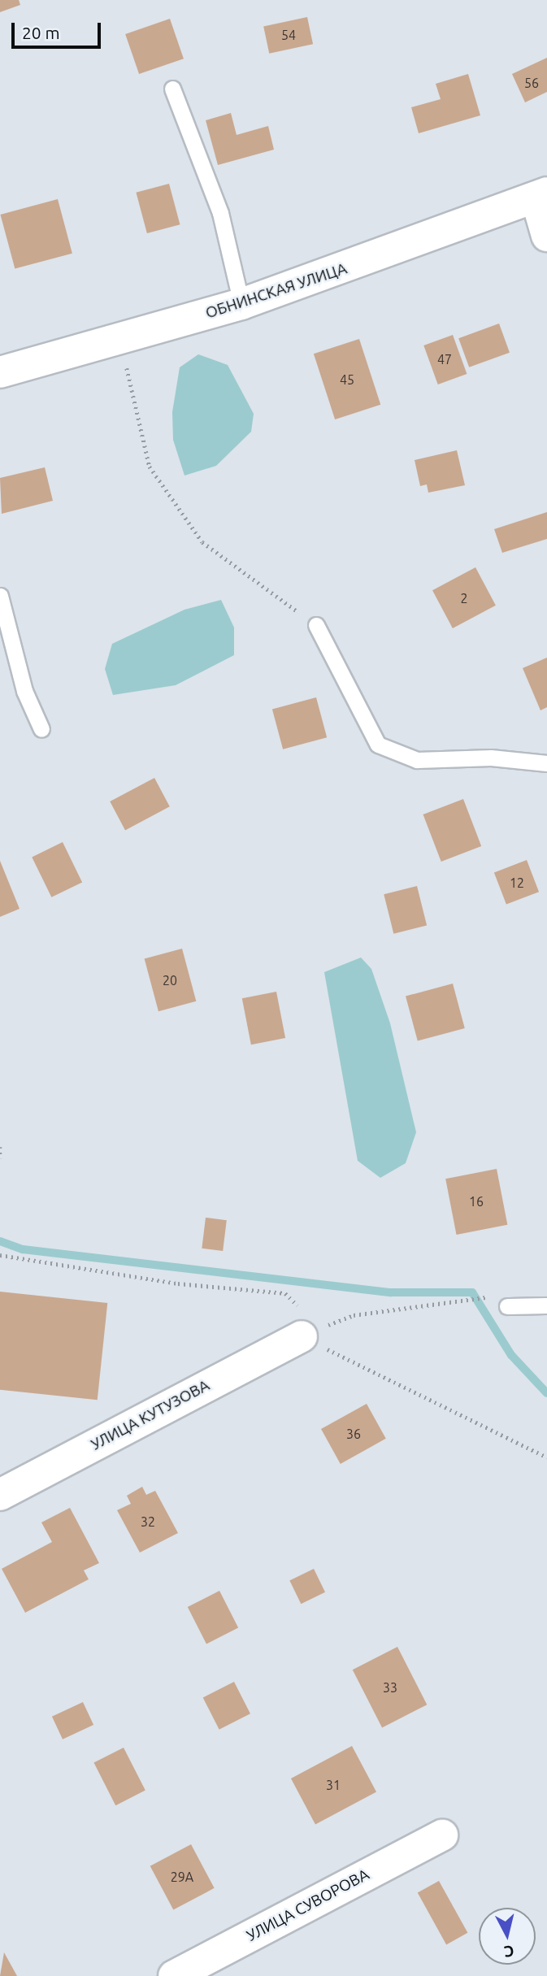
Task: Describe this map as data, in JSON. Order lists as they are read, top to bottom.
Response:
{
  "streets": {
    "street": ["ОБНИНСКАЯ УЛИЦА", "УЛИЦА КУТУЗОВА", "УЛИЦА СУВОРОВА"]
  },
  "house_numbers": [
    "54",
    "56",
    "47",
    "45",
    "2",
    "12",
    "20",
    "16",
    "36",
    "32",
    "33",
    "31",
    "29А"
  ],
  "scale_bar": "20 m",
  "north": "bottom"
}
